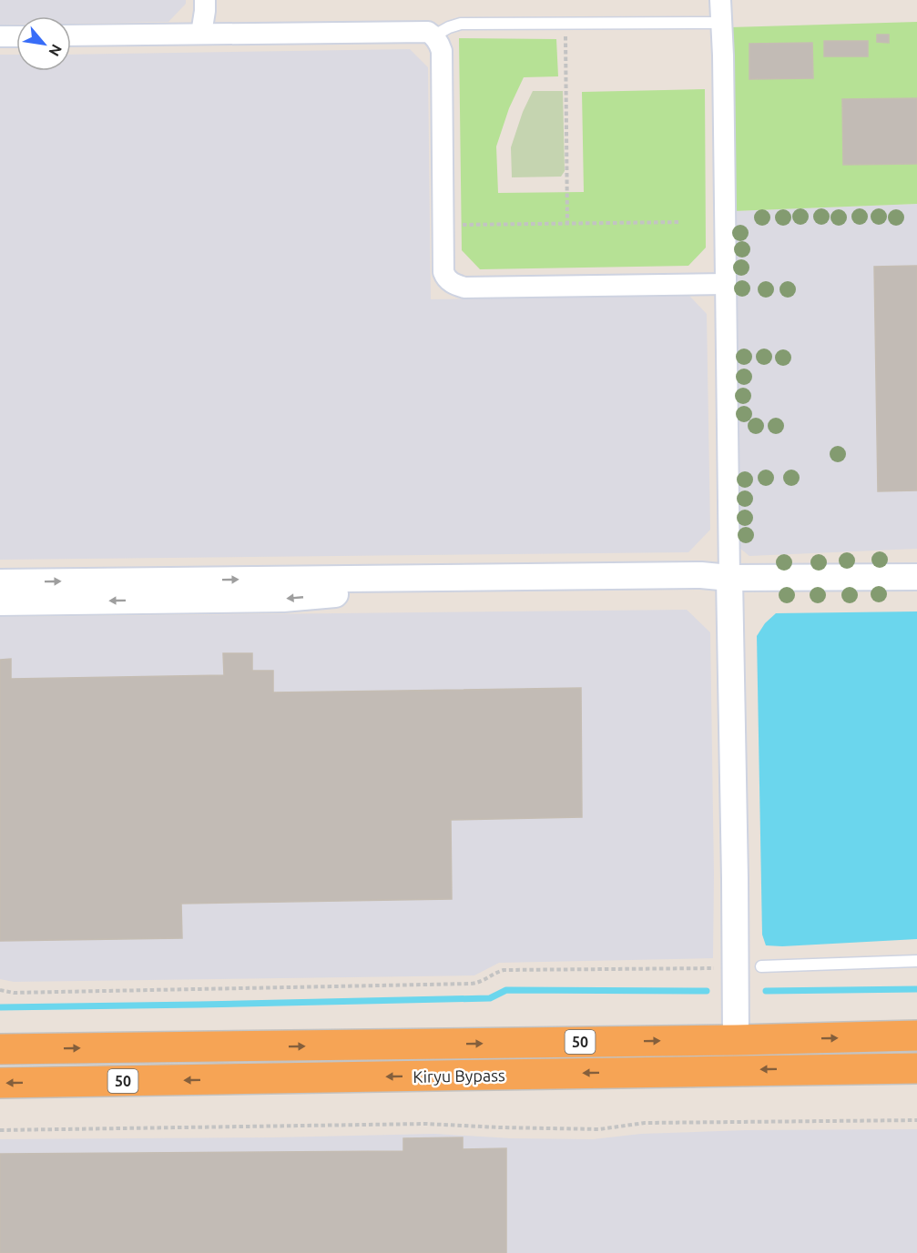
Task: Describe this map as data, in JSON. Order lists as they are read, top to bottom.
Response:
{
  "streets": {
    "highway": ["50", "Kiryu Bypass"]
  },
  "north": "bottom right"
}
